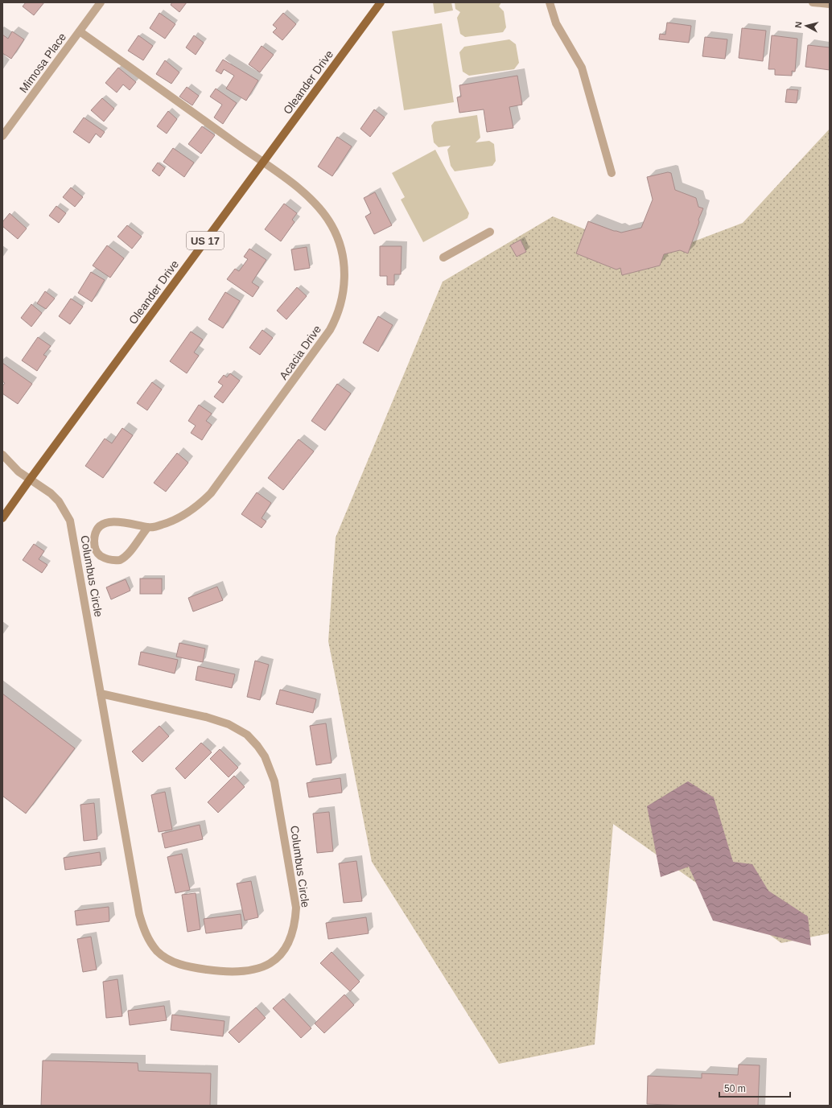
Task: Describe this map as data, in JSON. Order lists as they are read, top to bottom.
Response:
{
  "streets": {
    "main road": ["Oleander Drive", "US 17"],
    "street": ["Mimosa Place", "Acacia Drive", "Columbus Circle"]
  },
  "crossings": [
    ["Mimosa Place", "Acacia Drive"],
    ["Oleander Drive", "Acacia Drive"],
    ["Oleander Drive", "Columbus Circle"]
  ],
  "scale_bar": "50 m",
  "north": "left"
}
